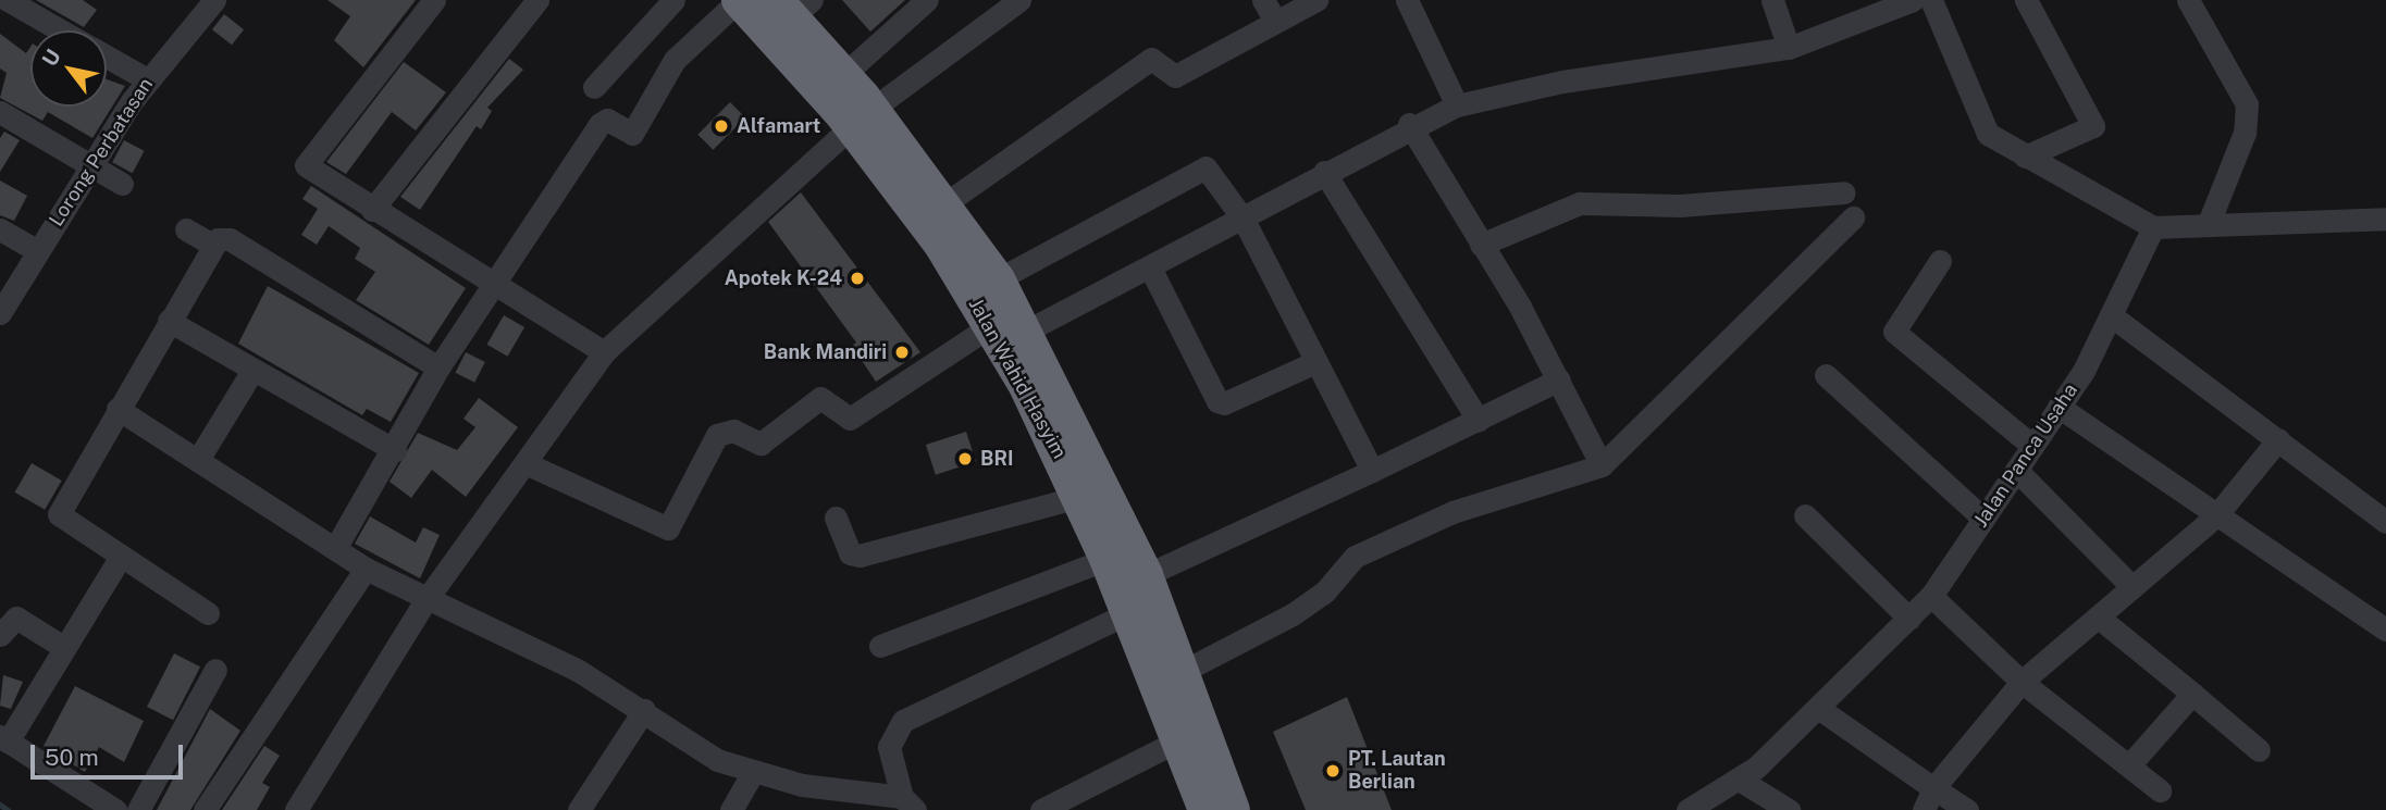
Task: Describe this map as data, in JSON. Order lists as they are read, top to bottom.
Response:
{
  "streets": {
    "highway": ["Jalan Wahid Hasyim"],
    "street": ["Lorong Perbatasan", "Jalan Panca Usaha"]
  },
  "places": [
    "Alfamart",
    "Apotek K-24",
    "Bank Mandiri",
    "BRI",
    "PT. Lautan Berlian"
  ],
  "scale_bar": "50 m",
  "north": "top left"
}
